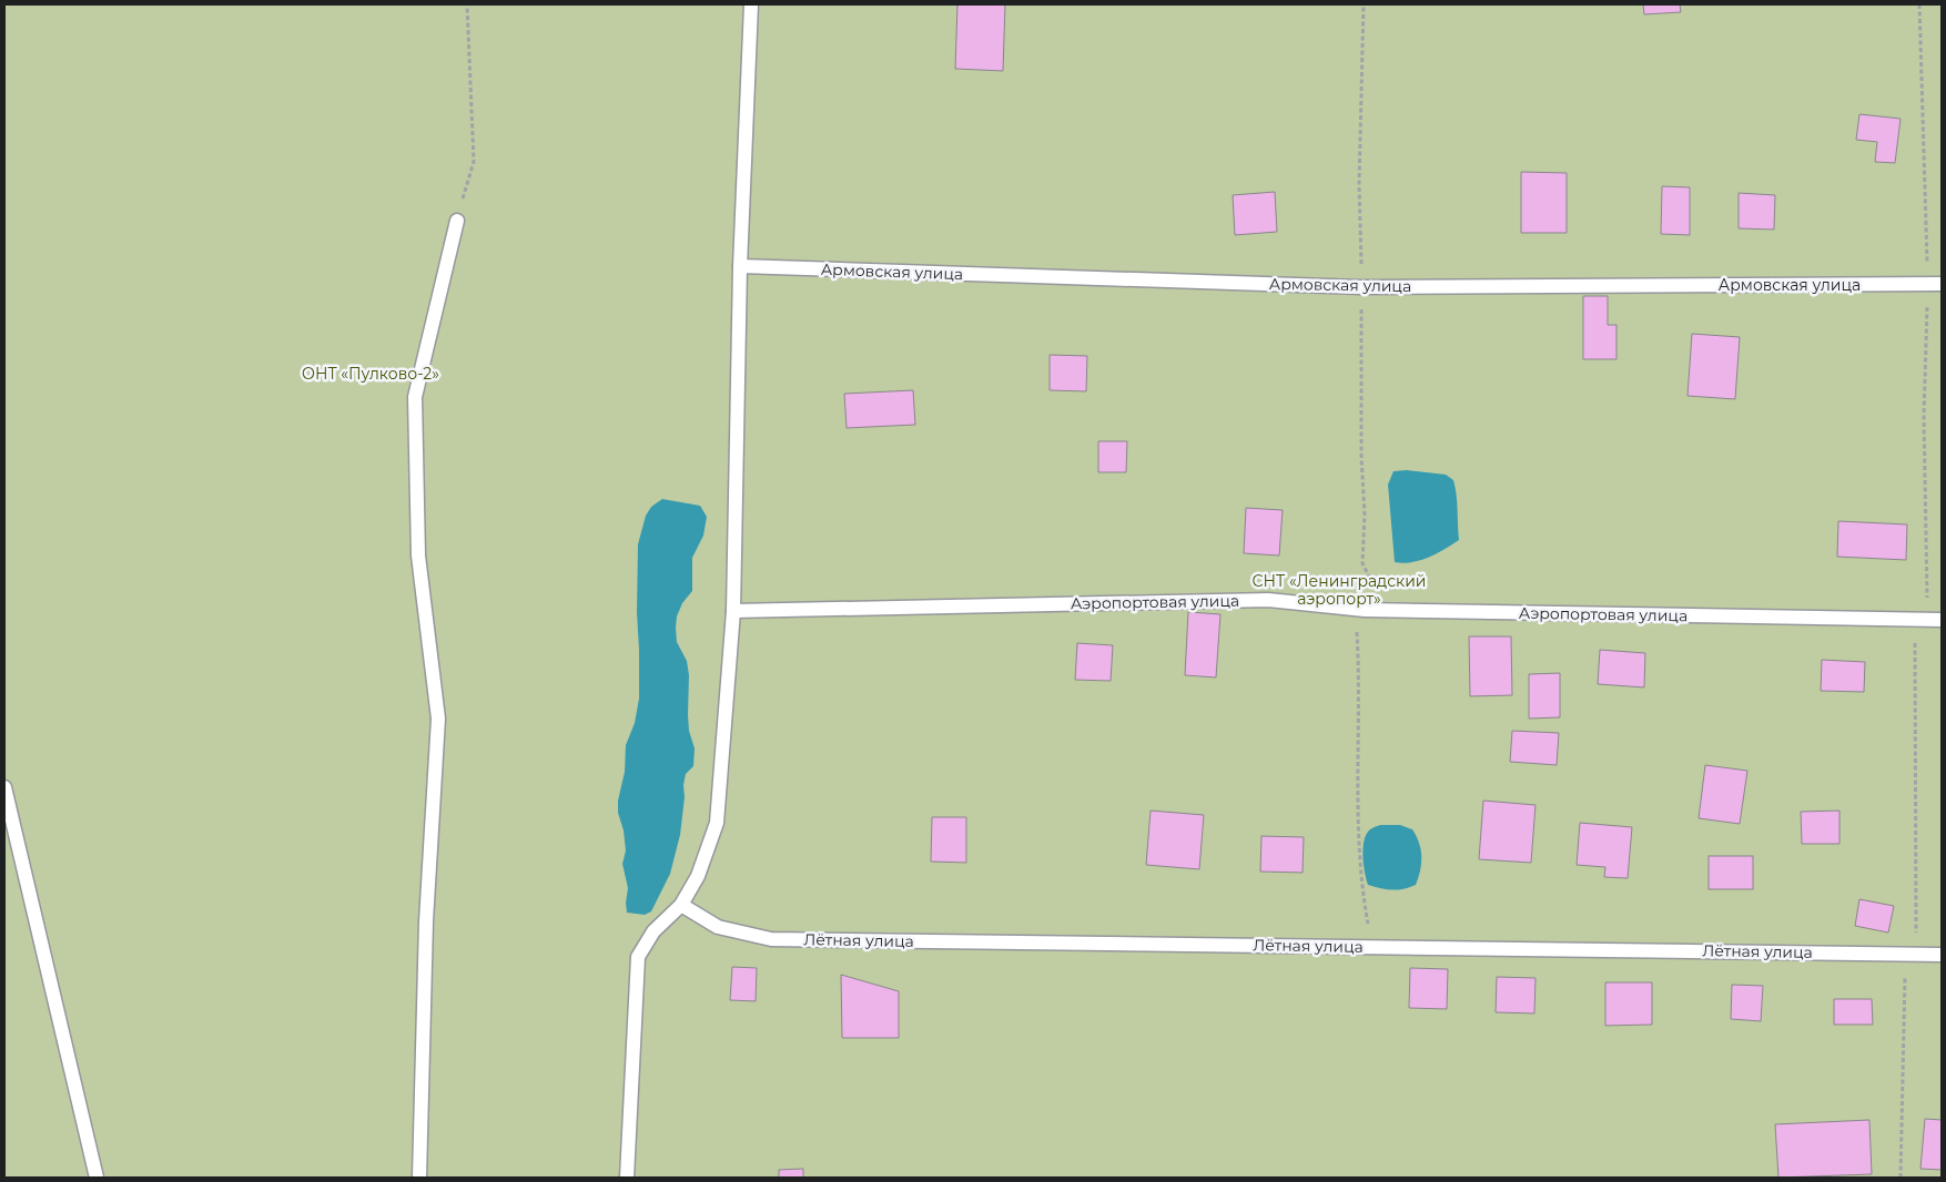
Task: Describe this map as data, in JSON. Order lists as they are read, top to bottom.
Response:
{
  "streets": {
    "lane": ["Армовская улица", "Аэропортовая улица", "Лётная улица"]
  },
  "parks": ["ОНТ «Пулково-2»", "СНТ «Ленинградский аэропорт»"]
}
